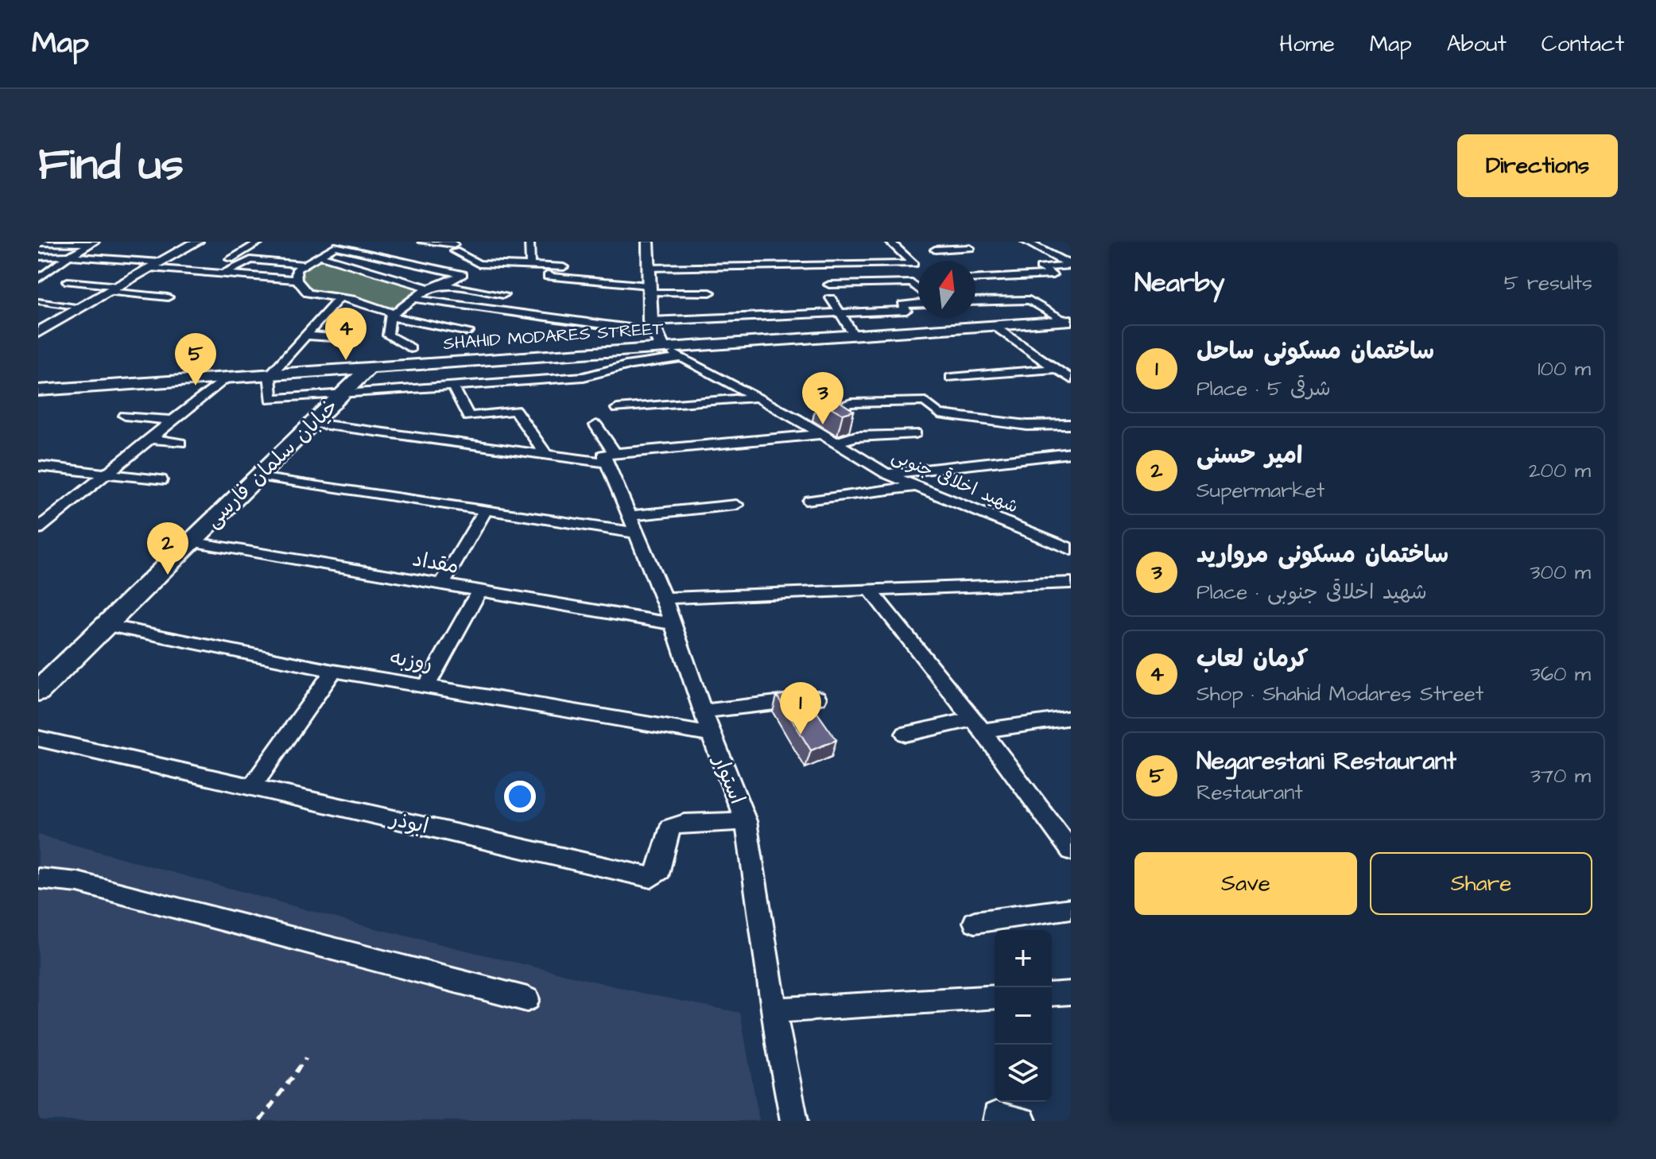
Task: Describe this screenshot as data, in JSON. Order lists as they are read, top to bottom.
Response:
{
  "streets": {
    "main road": ["SHAHID MODARES STREET", "خیابان سلمان فارسی"],
    "street": [
      "شهید اخلاقی جنوبی",
      "مقداد",
      "روزبه",
      "استوار",
      "ابوذر"
    ]
  },
  "crossings": [
    ["SHAHID MODARES STREET", "خیابان سلمان فارسی"],
    ["SHAHID MODARES STREET", "شهید اخلاقی جنوبی"],
    ["خیابان سلمان فارسی", "مقداد"],
    ["خیابان سلمان فارسی", "روزبه"],
    ["مقداد", "استوار"],
    ["روزبه", "استوار"],
    ["استوار", "ابوذر"]
  ],
  "north": "top",
  "page": {
    "header": "Map",
    "nav": [
      "Home",
      "Map",
      "About",
      "Contact"
    ],
    "title": "Find us",
    "buttons": [
      "Directions",
      ["Save", "Share"]
    ],
    "heading": ["Nearby", "5 results"],
    "pins": [
      "4",
      "5",
      "3",
      "2",
      "1"
    ],
    "list": [
      {
        "mark": "1",
        "name": "ساختمان مسکونی ساحل",
        "note": "Place · شرقی 5",
        "value": "100 m"
      },
      {
        "mark": "2",
        "name": "امیر حسنی",
        "note": "Supermarket",
        "value": "200 m"
      },
      {
        "mark": "3",
        "name": "ساختمان مسکونی مروارید",
        "note": "Place · شهید اخلاقی جنوبی",
        "value": "300 m"
      },
      {
        "mark": "4",
        "name": "کرمان لعاب",
        "note": "Shop · Shahid Modares Street",
        "value": "360 m"
      },
      {
        "mark": "5",
        "name": "Negarestani Restaurant",
        "note": "Restaurant",
        "value": "370 m"
      }
    ],
    "map_buttons": ["+", "−"]
  }
}
